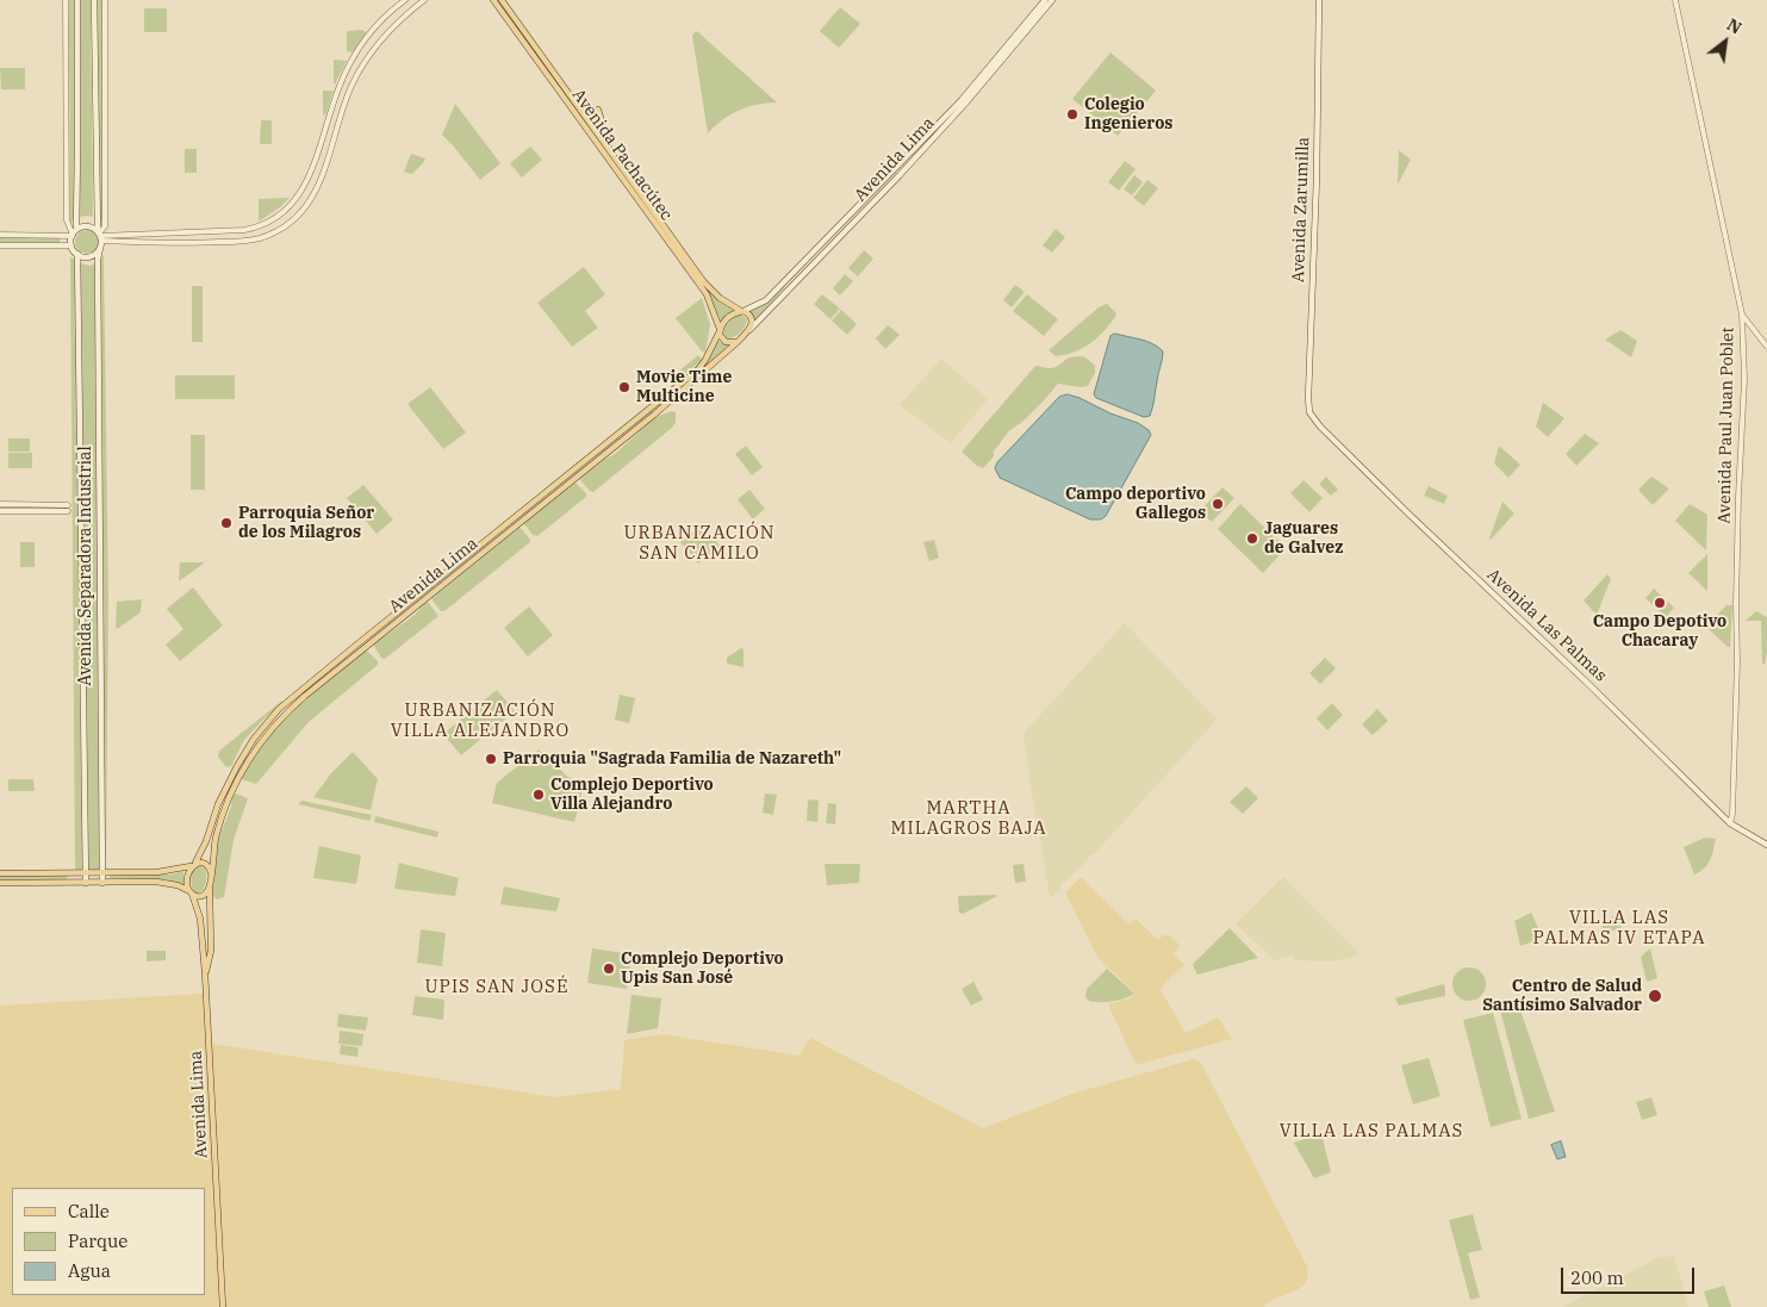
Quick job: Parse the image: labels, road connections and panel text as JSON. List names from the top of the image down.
{
  "streets": {
    "main road": [
      "Avenida Pachacútec",
      "Avenida Lima",
      "Avenida Zarumilla",
      "Avenida Separadora Industrial",
      "Avenida Las Palmas"
    ],
    "street": ["Avenida Paul Juan Poblet"]
  },
  "crossings": [
    ["Avenida Pachacútec", "Avenida Lima"],
    ["Avenida Zarumilla", "Avenida Las Palmas"],
    ["Avenida Paul Juan Poblet", "Avenida Las Palmas"]
  ],
  "districts": [
    "URBANIZACIÓN SAN CAMILO",
    "URBANIZACIÓN VILLA ALEJANDRO",
    "MARTHA MILAGROS BAJA",
    "VILLA LAS PALMAS IV ETAPA",
    "UPIS SAN JOSÉ",
    "VILLA LAS PALMAS"
  ],
  "places": [
    "Colegio Ingenieros",
    "Movie Time Multicine",
    "Campo deportivo Gallegos",
    "Parroquia Señor de los Milagros",
    "Jaguares de Galvez",
    "Campo Depotivo Chacaray",
    "Parroquia \"Sagrada Familia de Nazareth\"",
    "Complejo Deportivo Villa Alejandro",
    "Complejo Deportivo Upis San José",
    "Centro de Salud Santísimo Salvador"
  ],
  "legend": ["Calle", "Parque", "Agua"],
  "scale_bar": "200 m",
  "north": "top right"
}
